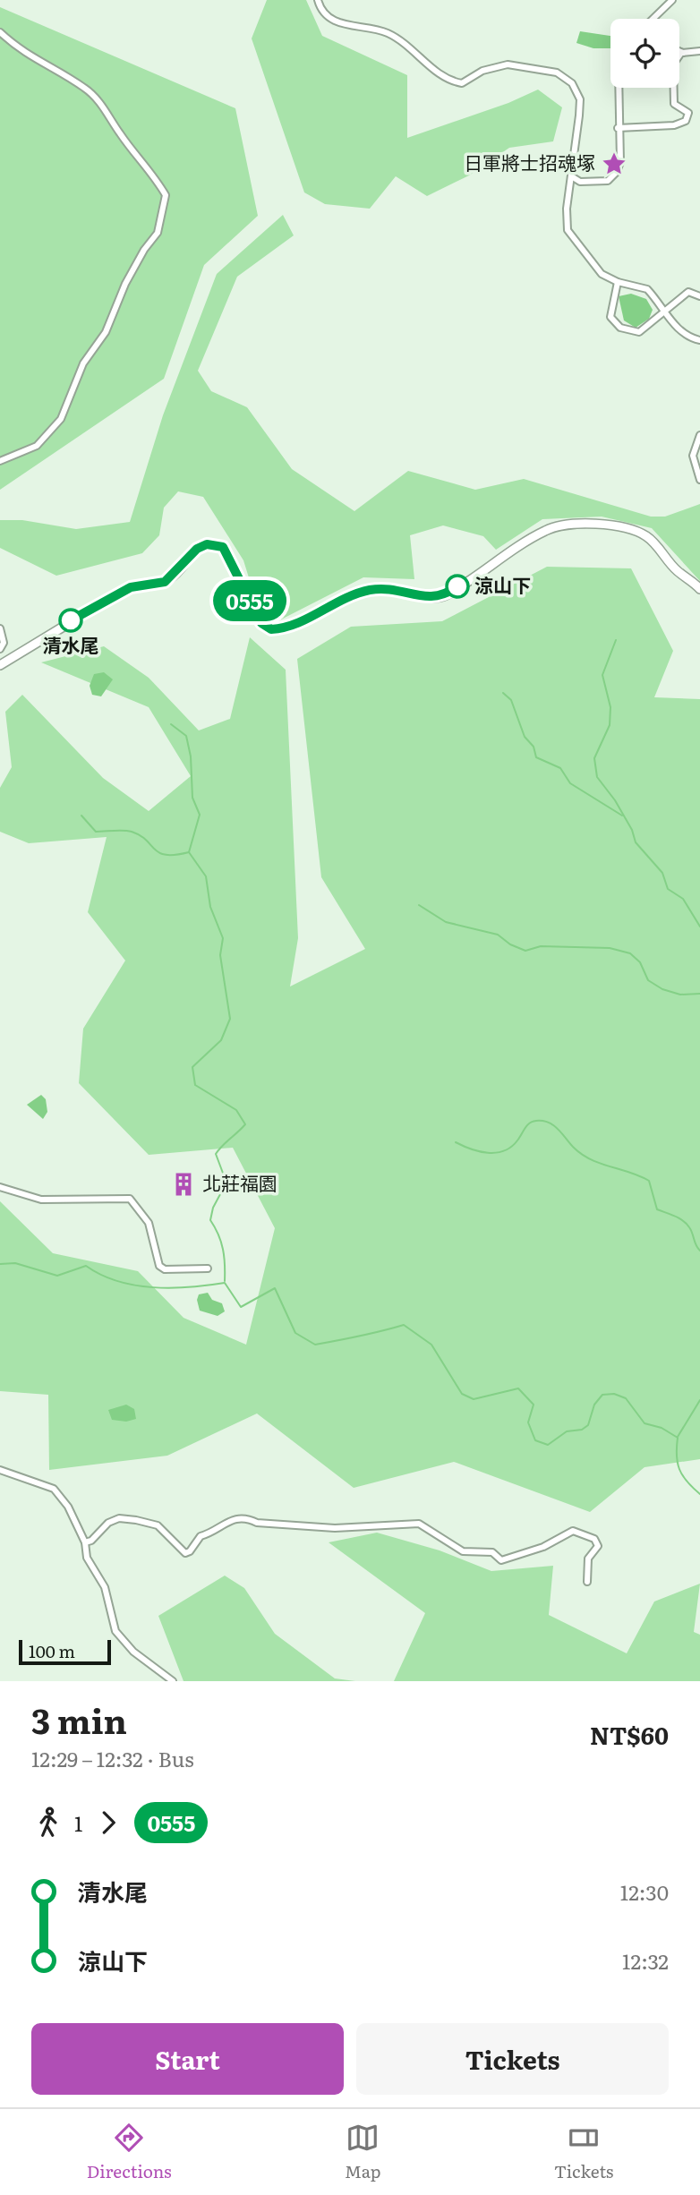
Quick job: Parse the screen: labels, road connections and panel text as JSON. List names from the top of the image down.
{
  "places": {
    "place": ["日軍將士招魂塚"],
    "other": ["涼山下", "清水尾"],
    "building": ["北莊福園"]
  },
  "lines": ["bus line 0555"],
  "scale_bar": "100 m",
  "page": {
    "on_map": "0555",
    "scale": "100 m",
    "heading": ["3 min", "12:29 – 12:32 · Bus", "NT$60"],
    "legs": ["1", "0555"],
    "list": [
      {
        "name": "清水尾",
        "value": "12:30"
      },
      {
        "name": "涼山下",
        "value": "12:32"
      }
    ],
    "buttons": ["Start", "Tickets"],
    "tabs": ["Directions", "Map", "Tickets"]
  }
}
